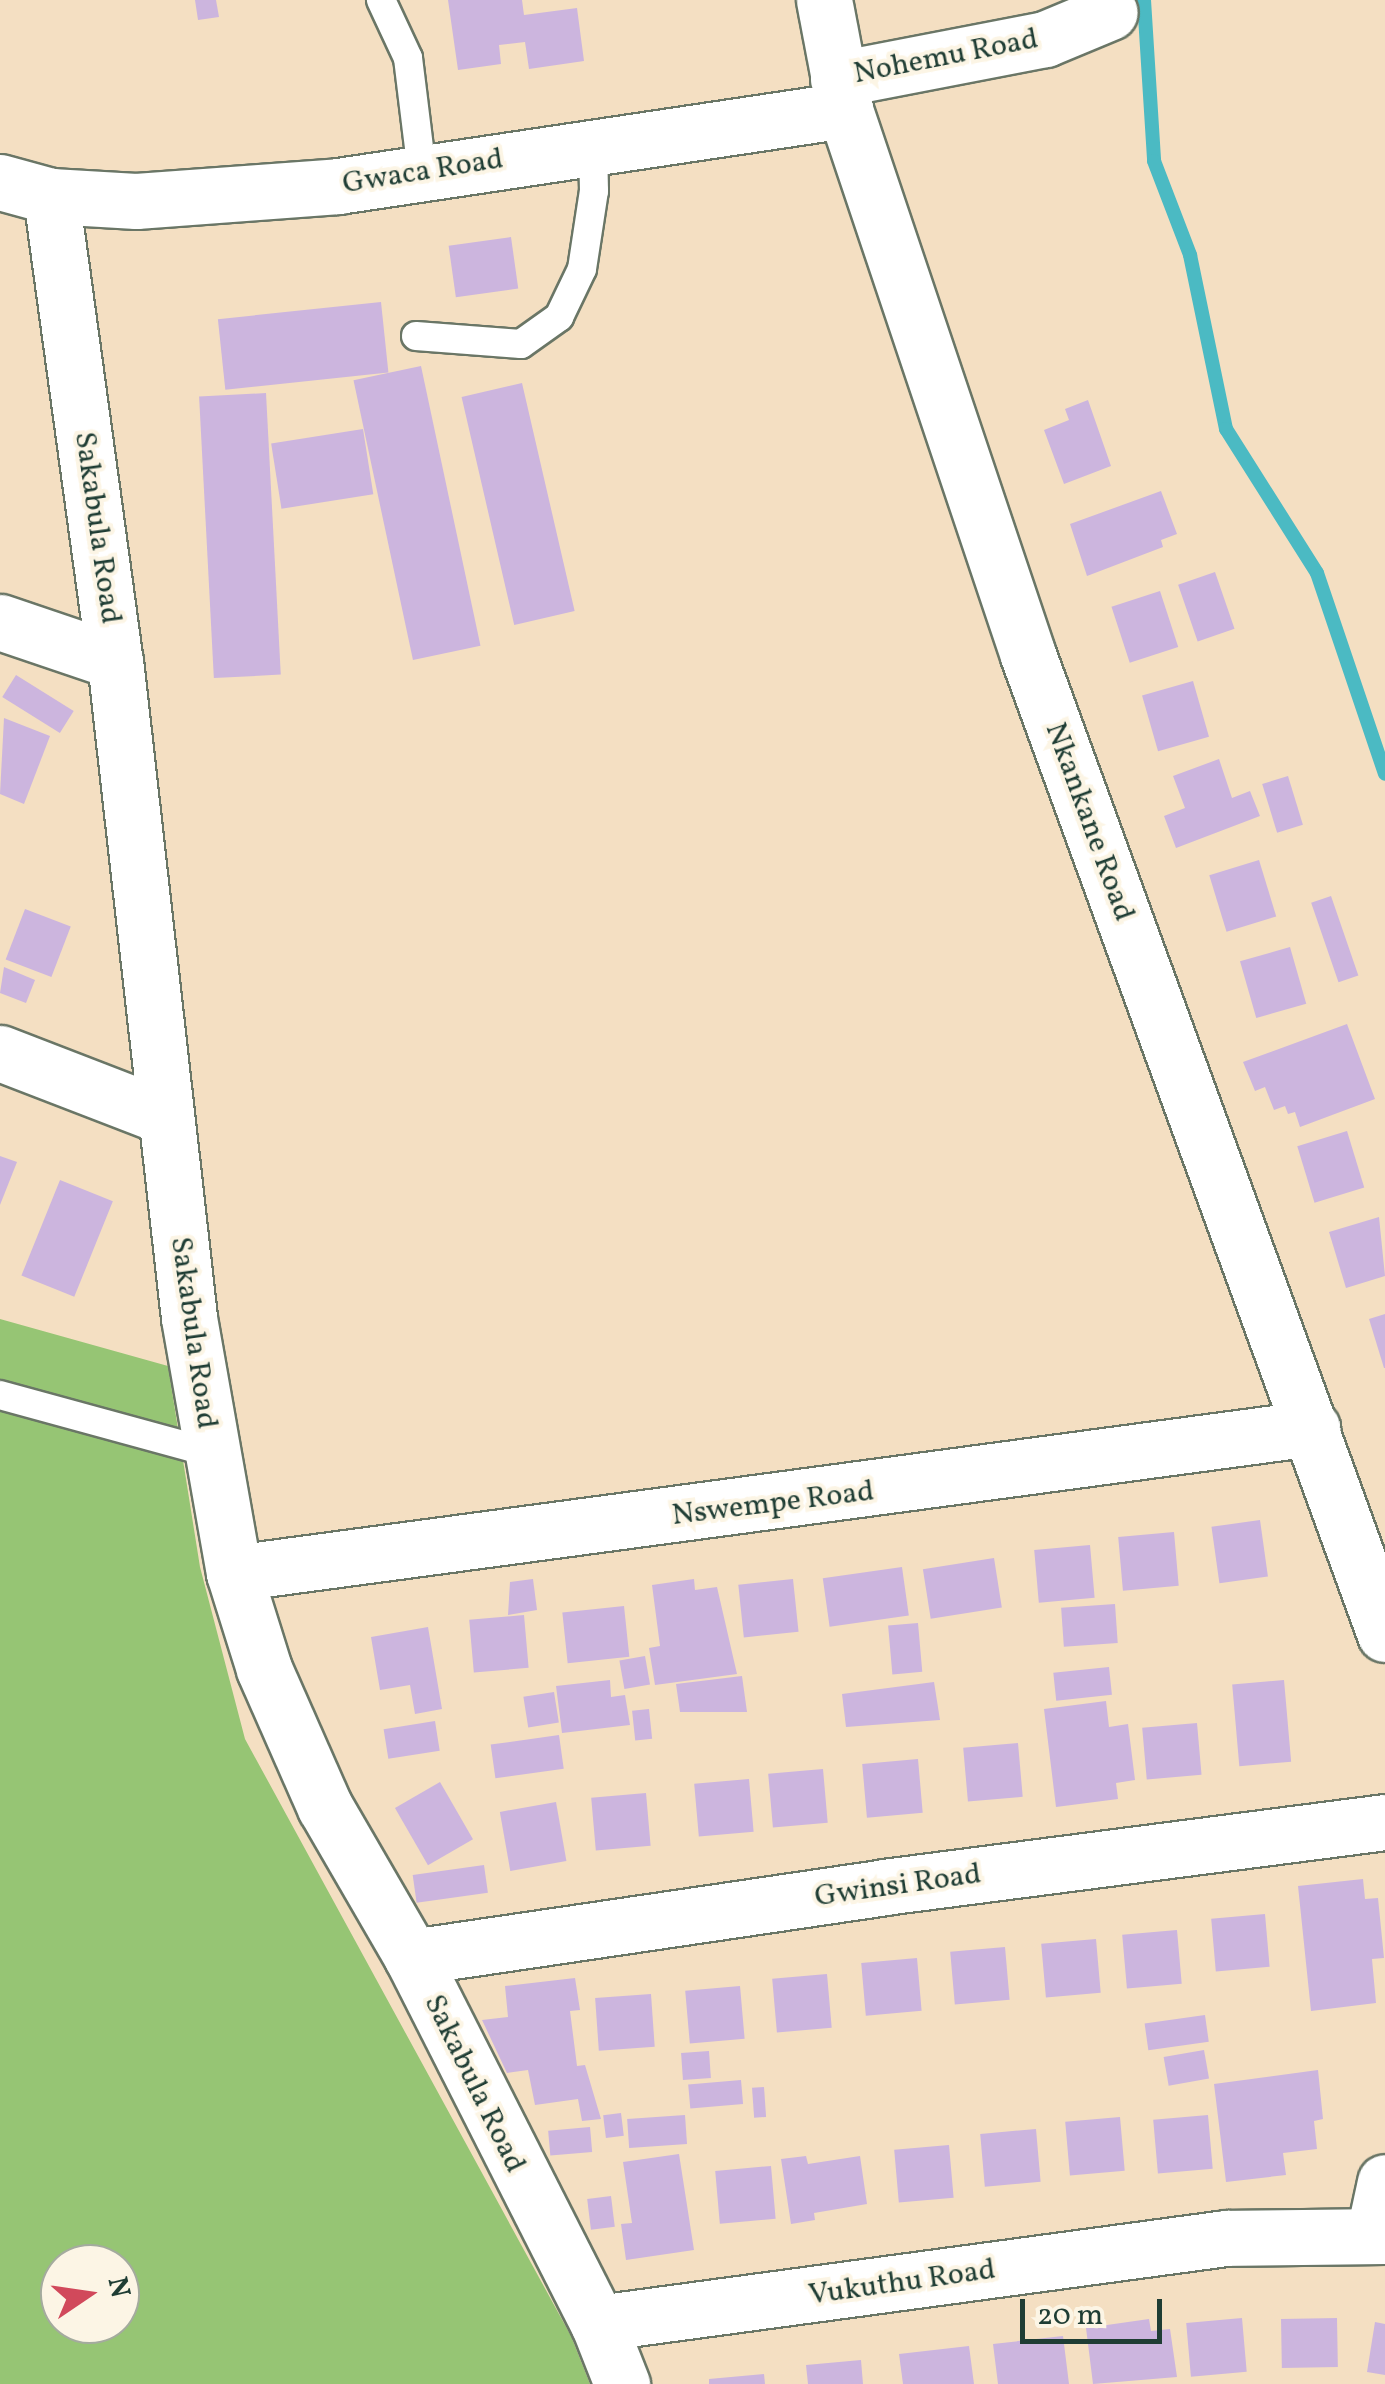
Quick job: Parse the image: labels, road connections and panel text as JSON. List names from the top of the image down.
{
  "streets": {
    "street": [
      "Nohemu Road",
      "Gwaca Road",
      "Sakabula Road",
      "Nkankane Road",
      "Nswempe Road",
      "Gwinsi Road",
      "Vukuthu Road"
    ]
  },
  "crossings": [
    ["Nohemu Road", "Gwaca Road"],
    ["Nohemu Road", "Nkankane Road"],
    ["Gwaca Road", "Sakabula Road"],
    ["Gwaca Road", "Nkankane Road"],
    ["Sakabula Road", "Nswempe Road"],
    ["Sakabula Road", "Gwinsi Road"],
    ["Sakabula Road", "Vukuthu Road"],
    ["Nkankane Road", "Nswempe Road"]
  ],
  "scale_bar": "20 m",
  "north": "right"
}
